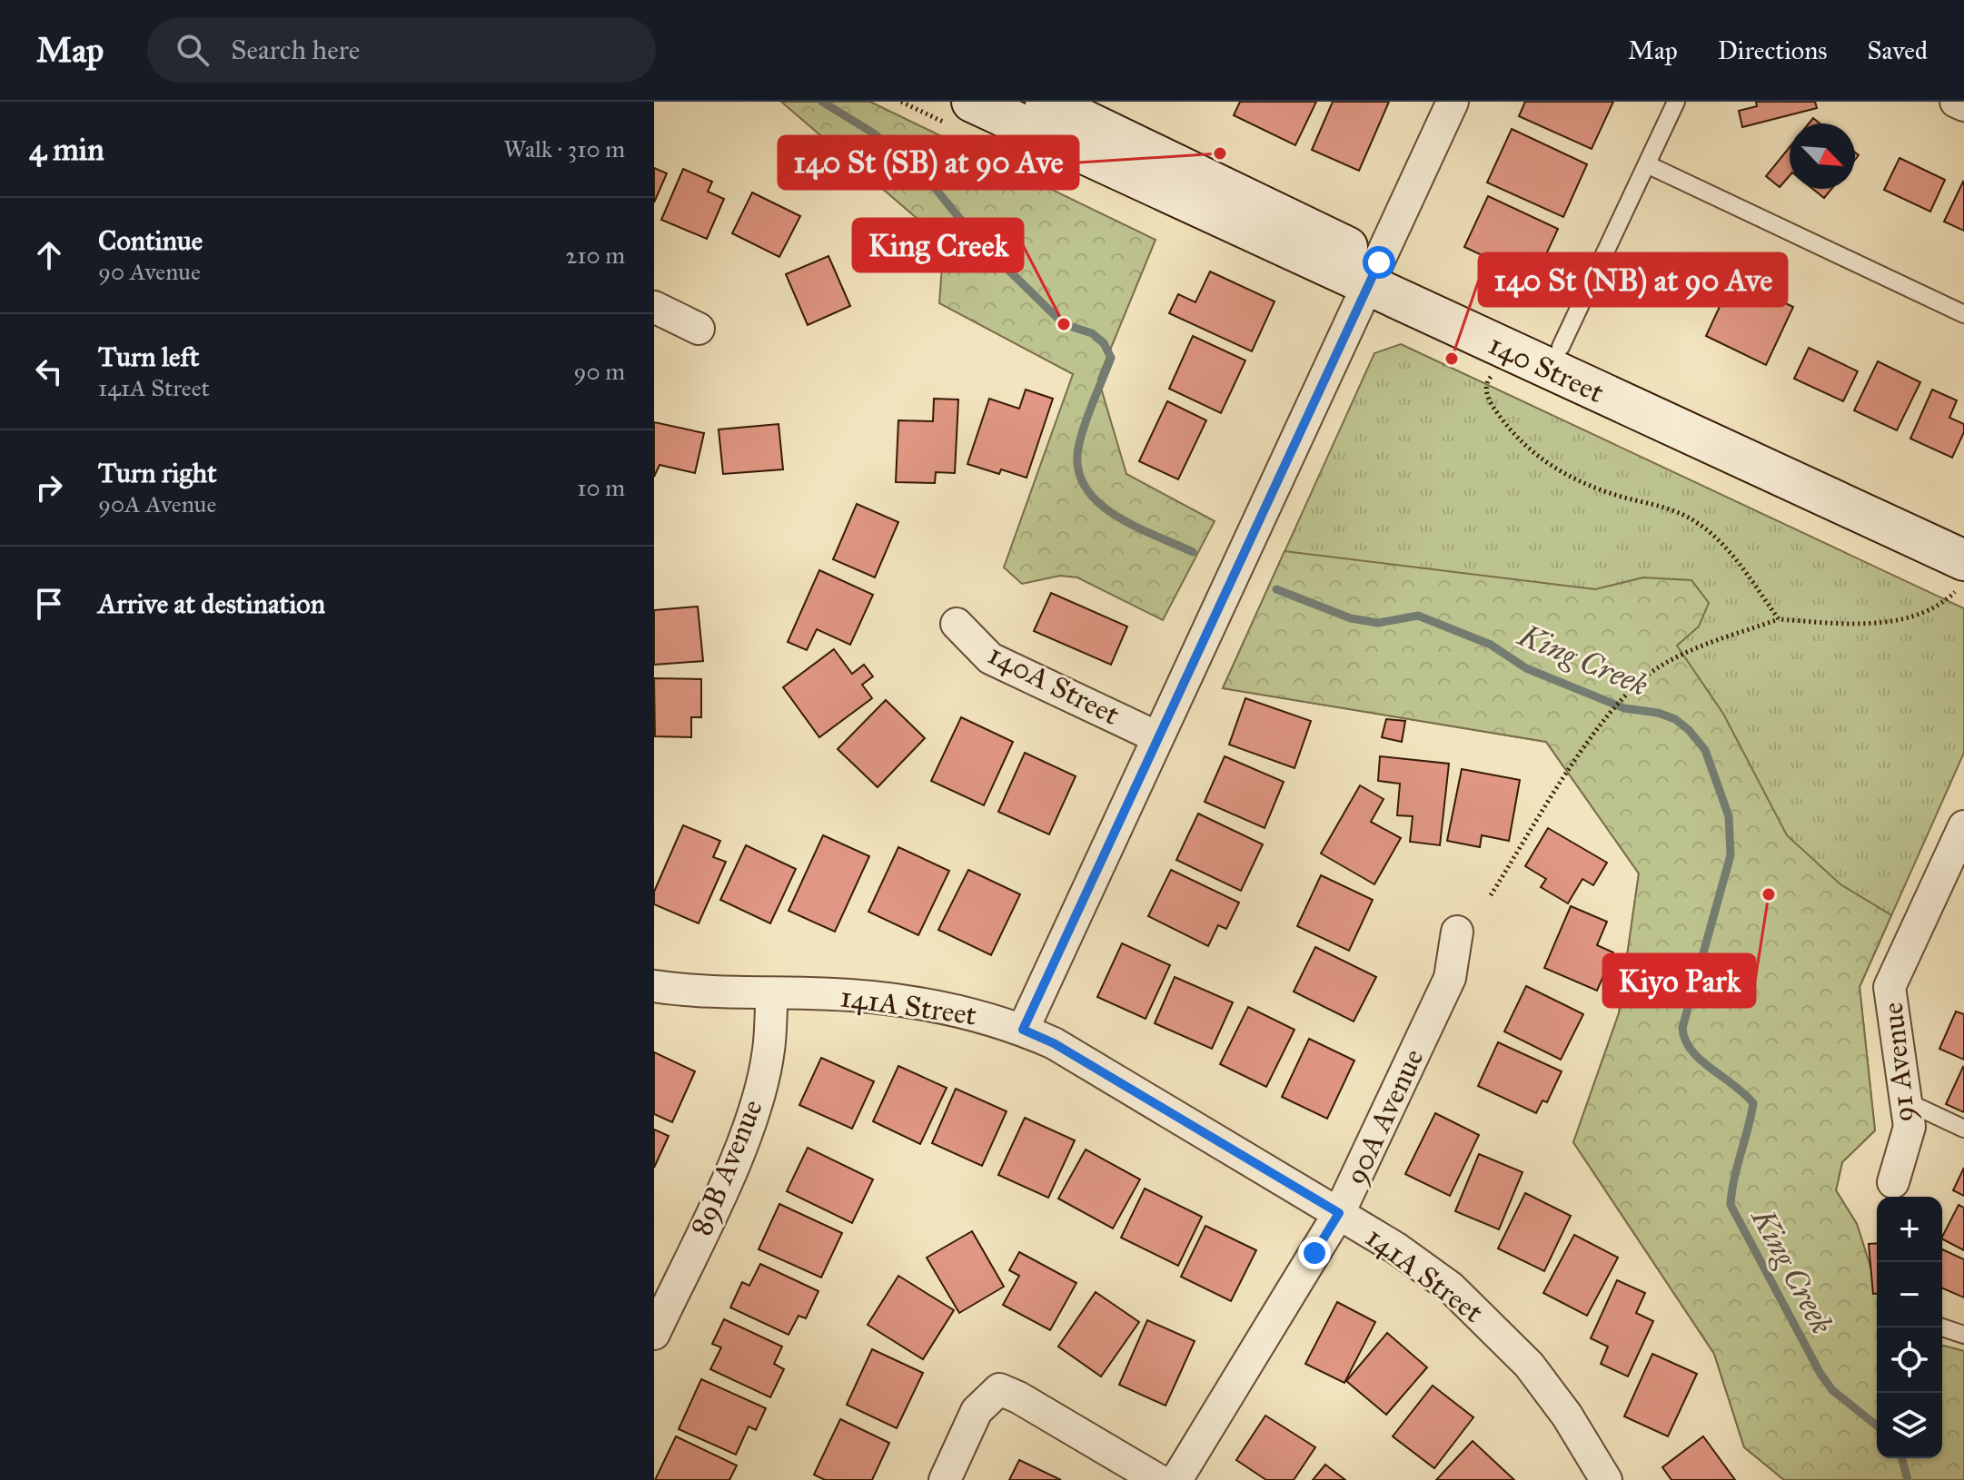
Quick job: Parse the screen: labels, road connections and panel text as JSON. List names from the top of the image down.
{
  "streets": {
    "main road": ["140 Street"],
    "street": [
      "140A Street",
      "141A Street",
      "91 Avenue",
      "90A Avenue",
      "89B Avenue"
    ]
  },
  "crossings": [
    ["141A Street", "90A Avenue"],
    ["141A Street", "89B Avenue"]
  ],
  "water": ["King Creek"],
  "places": [
    "140 St (SB) at 90 Ave",
    "King Creek",
    "140 St (NB) at 90 Ave",
    "Kiyo Park"
  ],
  "north": "bottom right",
  "page": {
    "header": "Map",
    "search": "Search here",
    "nav": ["Map", "Directions", "Saved"],
    "heading": ["4 min", "Walk · 310 m"],
    "list": [
      ["Continue", "90 Avenue", "210 m"],
      ["Turn left", "141A Street", "90 m"],
      ["Turn right", "90A Avenue", "10 m"],
      "Arrive at destination"
    ],
    "map_buttons": ["+", "−"]
  }
}
